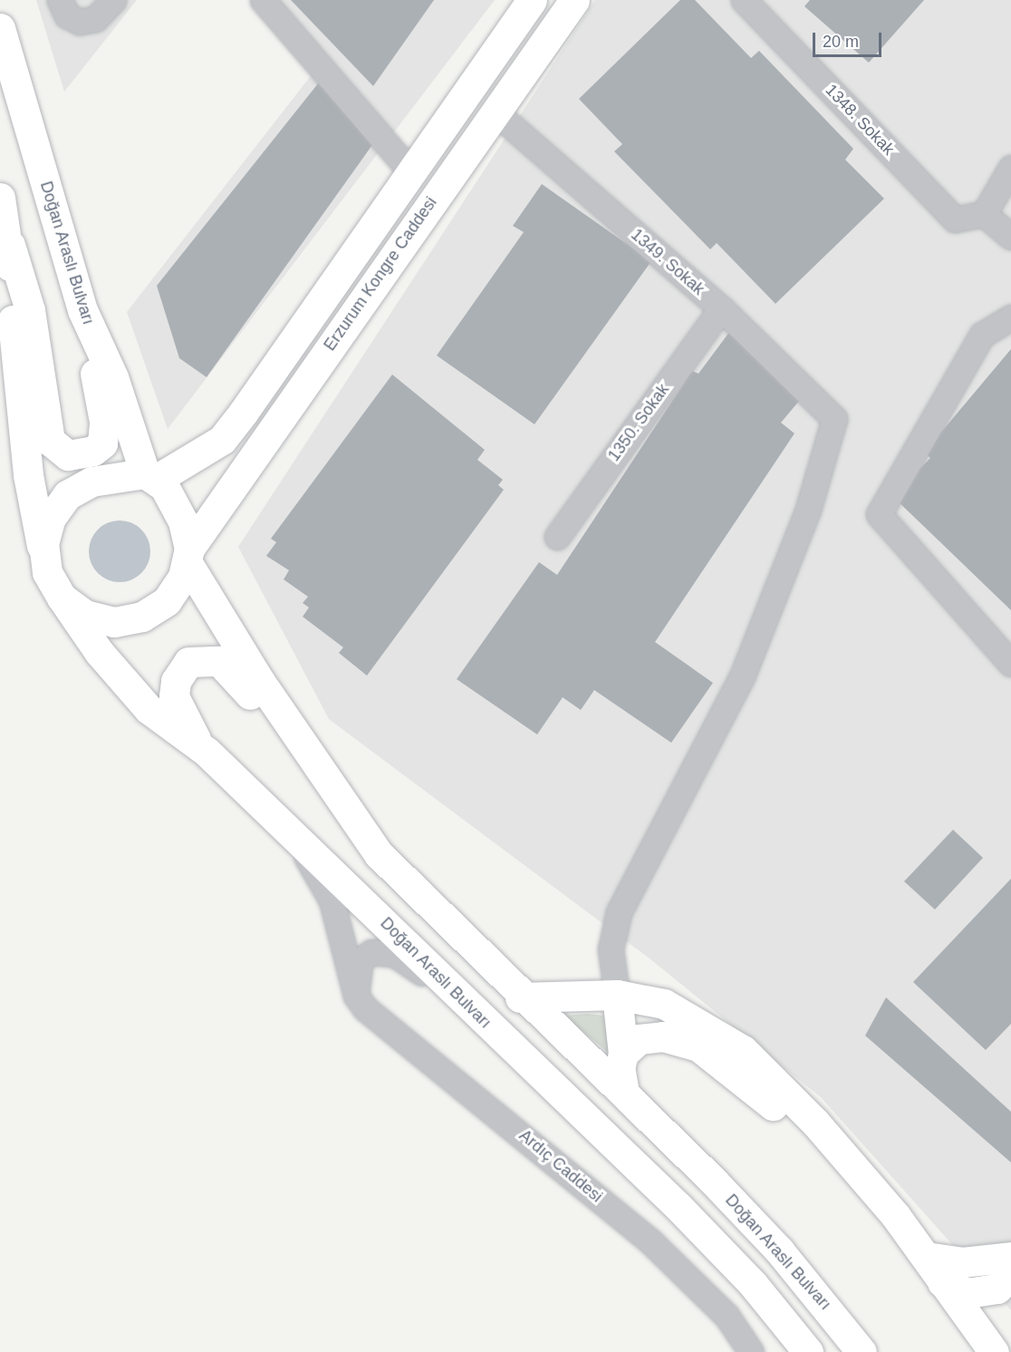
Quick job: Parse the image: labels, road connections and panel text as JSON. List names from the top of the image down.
{
  "streets": {
    "main road": ["Doğan Araslı Bulvarı", "Erzurum Kongre Caddesi"],
    "street": [
      "1348. Sokak",
      "1349. Sokak",
      "1350. Sokak",
      "Ardıç Caddesi"
    ]
  },
  "crossings": [
    ["Doğan Araslı Bulvarı", "Erzurum Kongre Caddesi"],
    ["1349. Sokak", "Erzurum Kongre Caddesi"],
    ["1349. Sokak", "1350. Sokak"]
  ],
  "scale_bar": "20 m"
}
